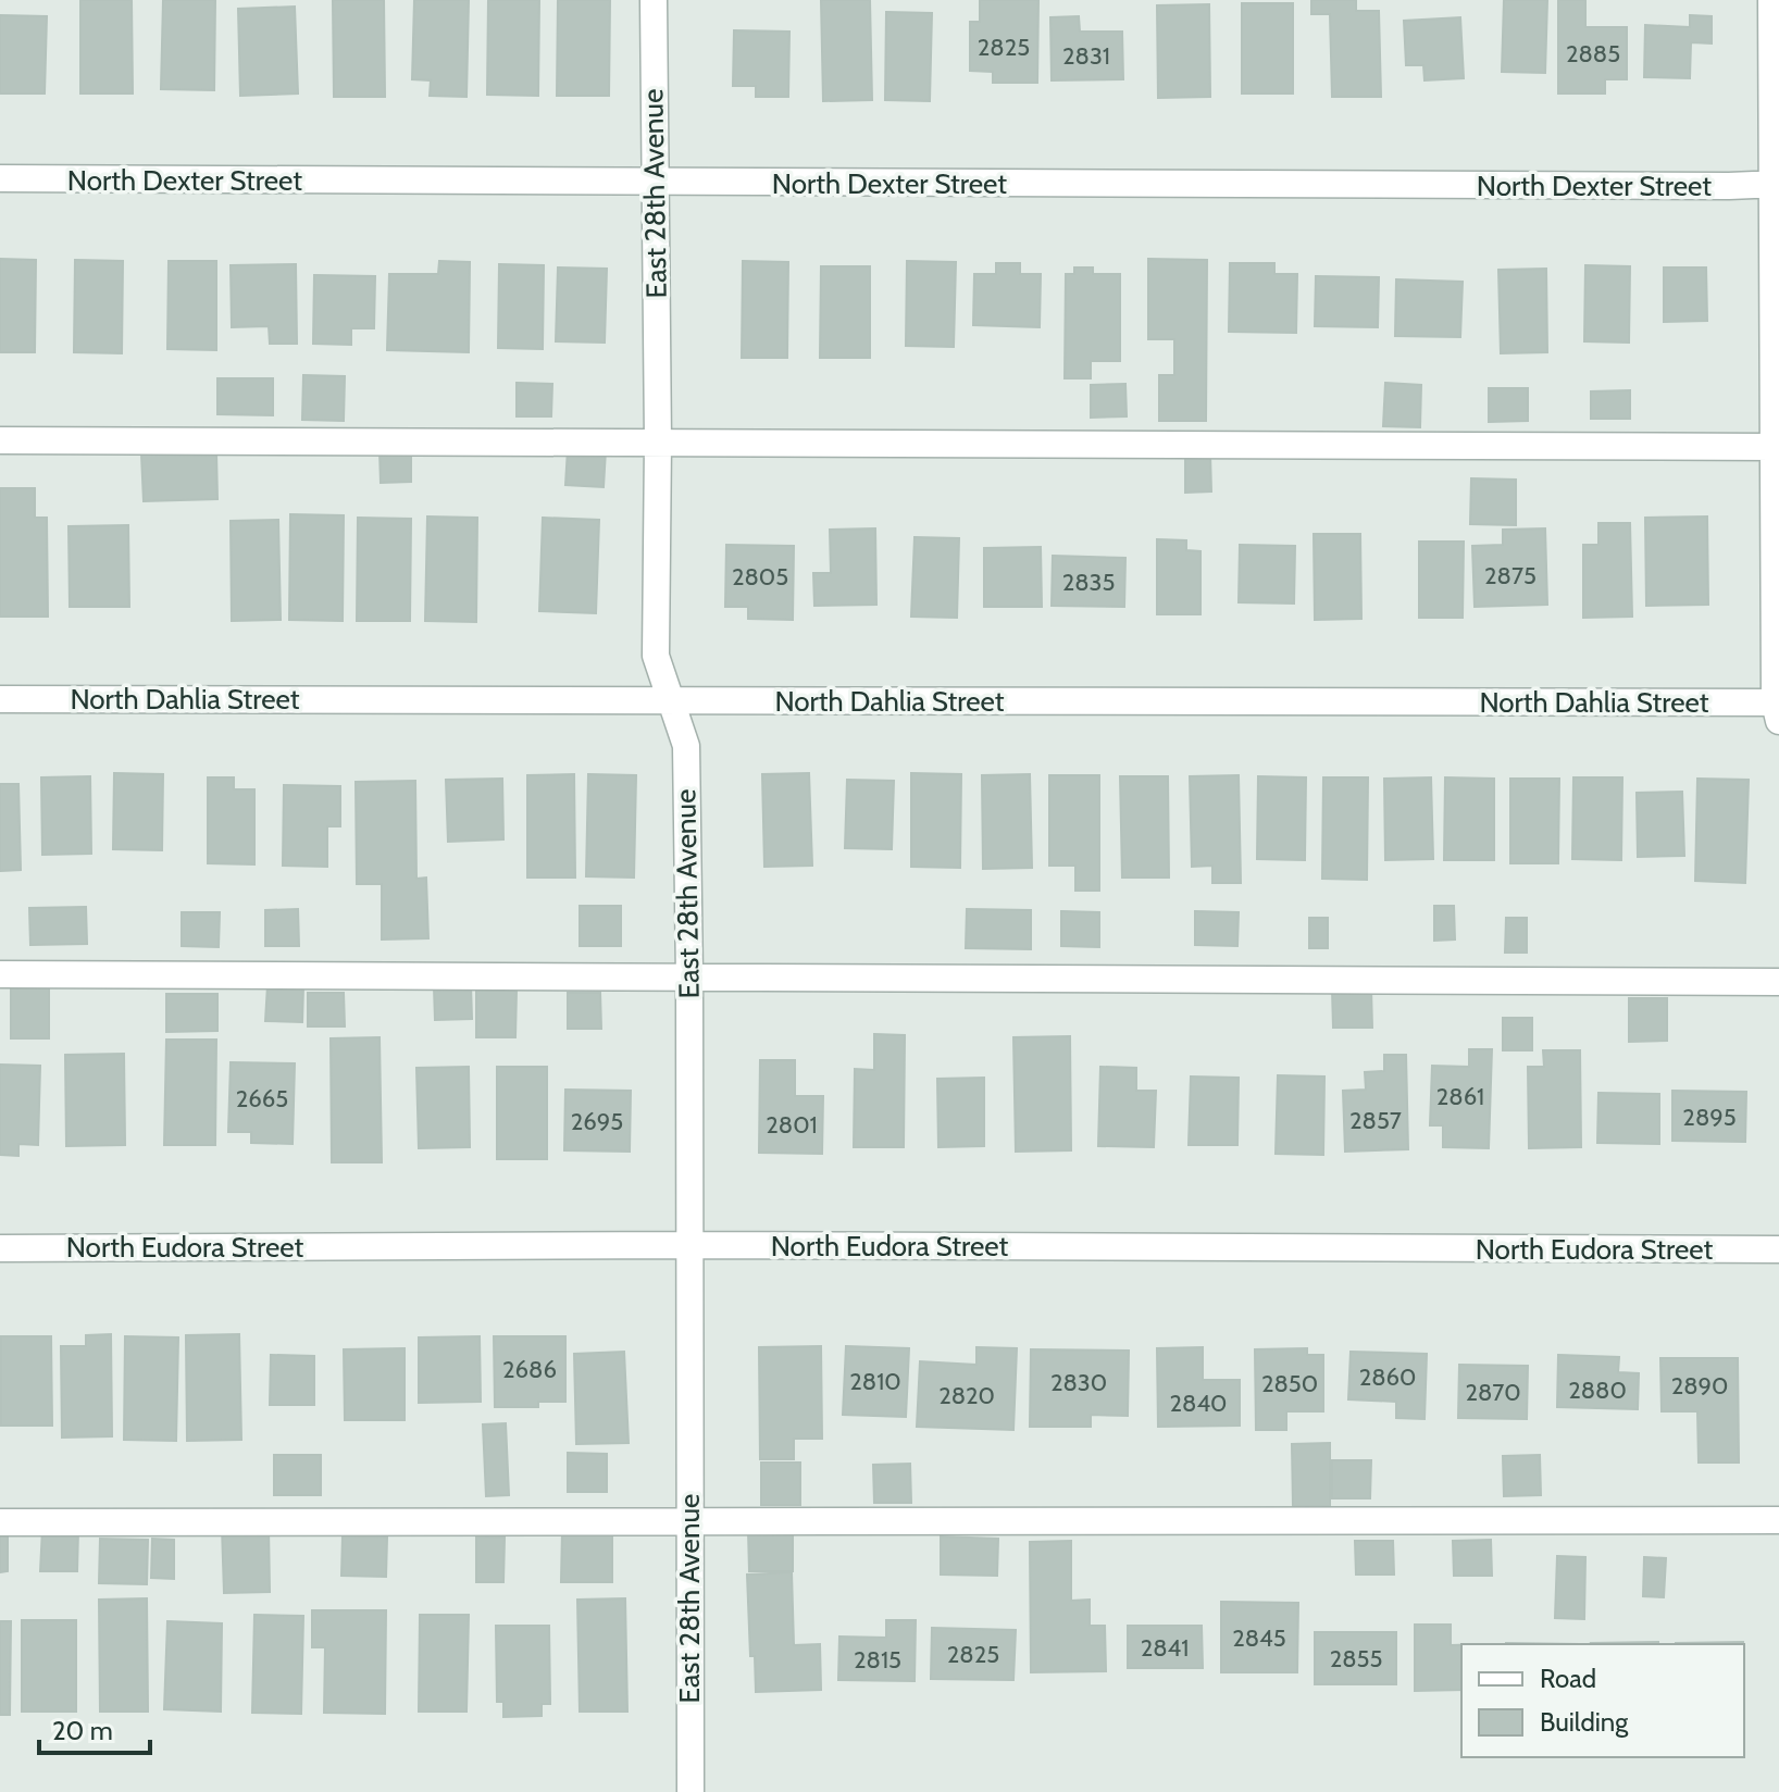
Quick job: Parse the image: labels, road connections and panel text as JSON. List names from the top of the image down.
{
  "streets": {
    "street": [
      "North Dexter Street",
      "East 28th Avenue",
      "North Dahlia Street",
      "North Eudora Street"
    ]
  },
  "crossings": [
    ["North Dexter Street", "East 28th Avenue"],
    ["East 28th Avenue", "North Dahlia Street"],
    ["East 28th Avenue", "North Eudora Street"]
  ],
  "house_numbers": [
    "2825",
    "2885",
    "2831",
    "2875",
    "2805",
    "2835",
    "2861",
    "2665",
    "2895",
    "2857",
    "2695",
    "2801",
    "2686",
    "2860",
    "2810",
    "2830",
    "2850",
    "2890",
    "2880",
    "2870",
    "2820",
    "2840",
    "2845",
    "2841",
    "2825",
    "2855",
    "2815"
  ],
  "legend": ["Road", "Building"],
  "scale_bar": "20 m"
}
